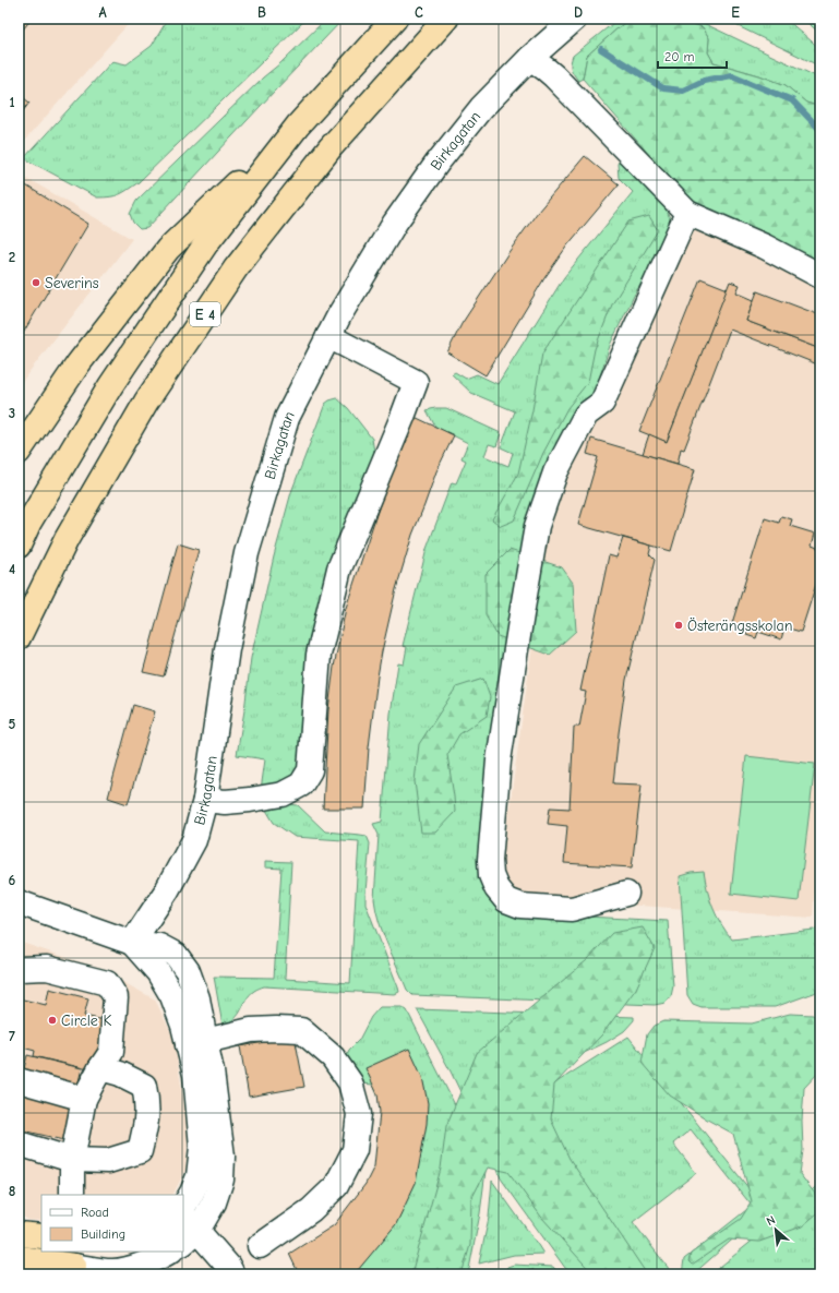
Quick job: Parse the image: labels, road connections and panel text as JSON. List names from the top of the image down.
{
  "streets": {
    "highway": ["E 4"],
    "street": ["Birkagatan"]
  },
  "places": ["Severins", "Österängsskolan", "Circle K"],
  "legend": ["Road", "Building"],
  "scale_bar": "20 m",
  "north": "top left",
  "grid": {
    "columns": [
      "A",
      "B",
      "C",
      "D",
      "E"
    ],
    "rows": [
      "1",
      "2",
      "3",
      "4",
      "5",
      "6",
      "7",
      "8"
    ]
  }
}
